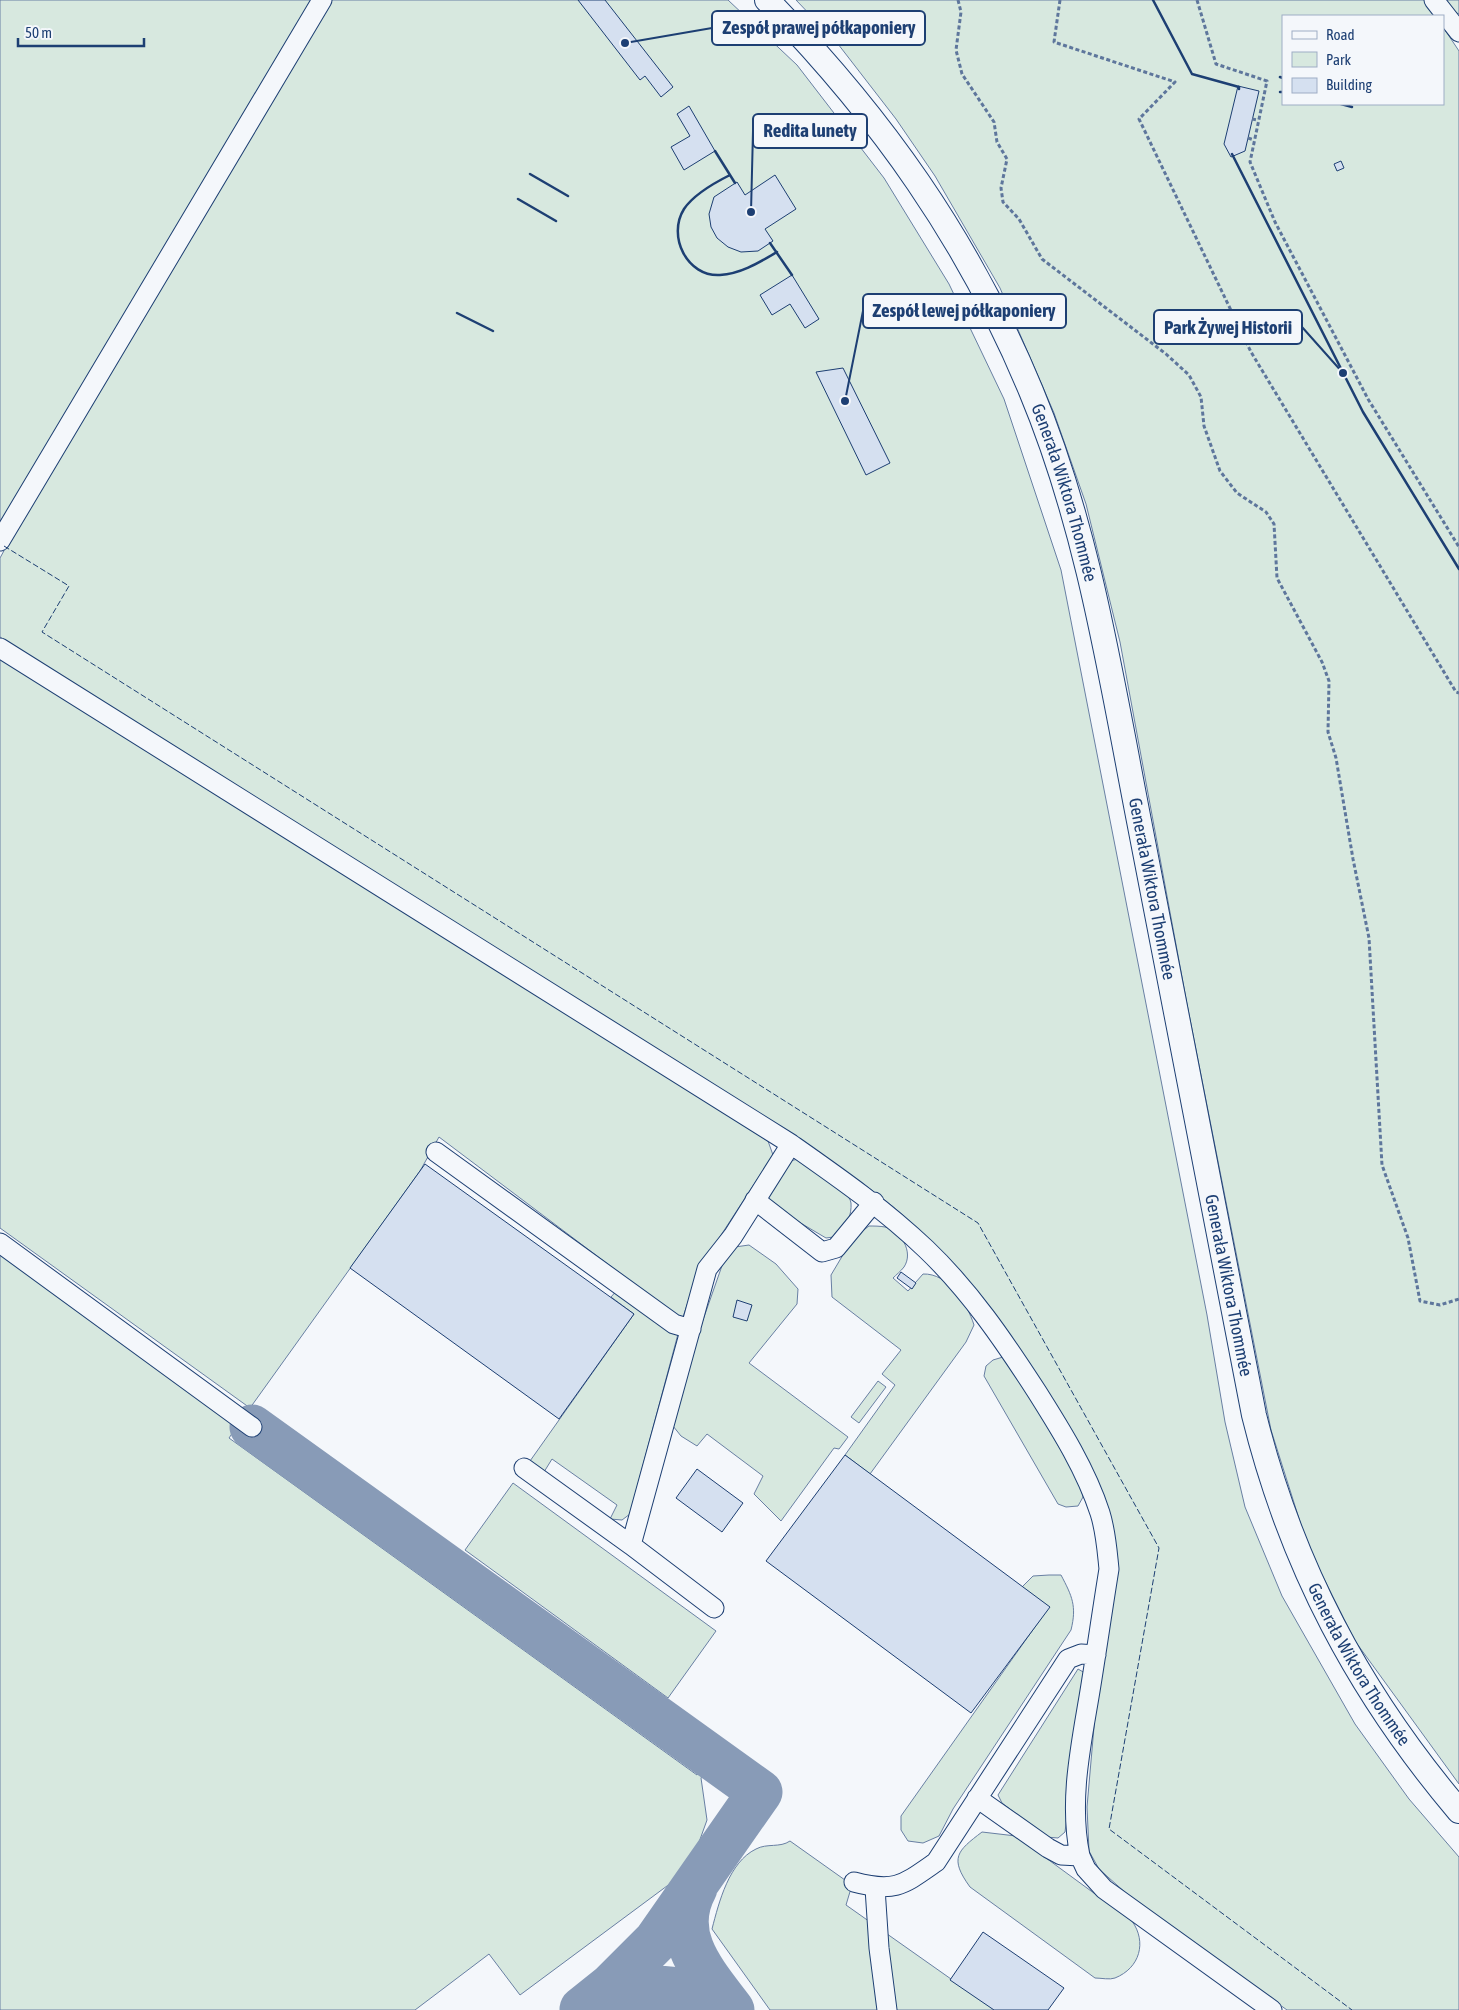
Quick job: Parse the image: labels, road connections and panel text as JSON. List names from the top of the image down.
{
  "streets": {
    "main road": ["Generała Wiktora Thommée"]
  },
  "places": [
    "Zespół prawej półkaponiery",
    "Redita lunety",
    "Park Żywej Historii",
    "Zespół lewej półkaponiery"
  ],
  "legend": ["Road", "Park", "Building"],
  "scale_bar": "50 m"
}
